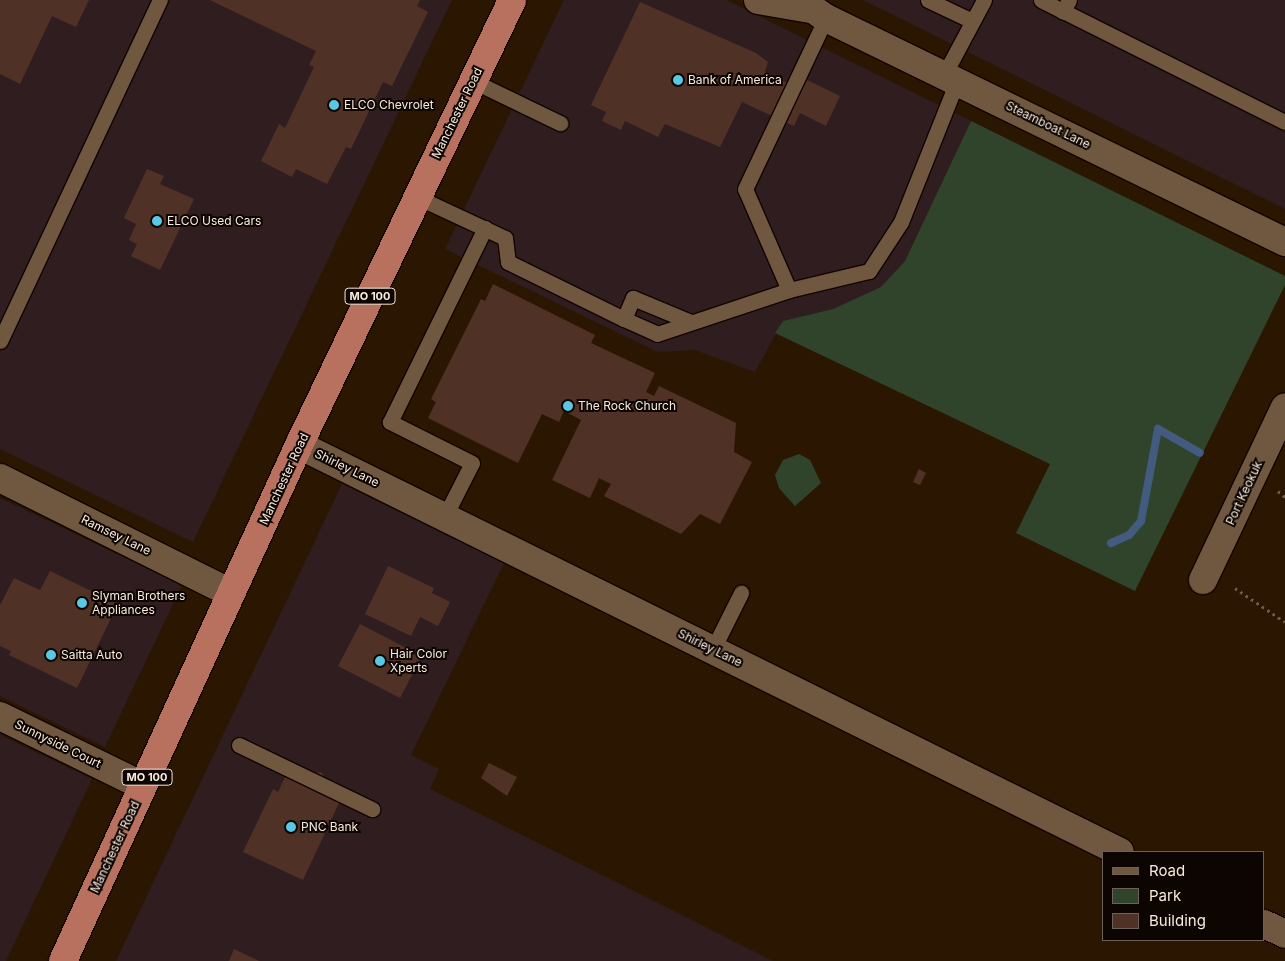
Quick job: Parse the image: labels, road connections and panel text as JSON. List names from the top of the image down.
{
  "streets": {
    "highway": ["Manchester Road", "MO 100"],
    "street": [
      "Steamboat Lane",
      "Shirley Lane",
      "Port Keokuk",
      "Ramsey Lane",
      "Sunnyside Court"
    ]
  },
  "crossings": [
    ["Manchester Road", "Shirley Lane"],
    ["Manchester Road", "Ramsey Lane"],
    ["Manchester Road", "Sunnyside Court"]
  ],
  "places": [
    "Bank of America",
    "ELCO Chevrolet",
    "ELCO Used Cars",
    "The Rock Church",
    "Slyman Brothers Appliances",
    "Saitta Auto",
    "Hair Color Xperts",
    "PNC Bank"
  ],
  "legend": ["Road", "Park", "Building"]
}
